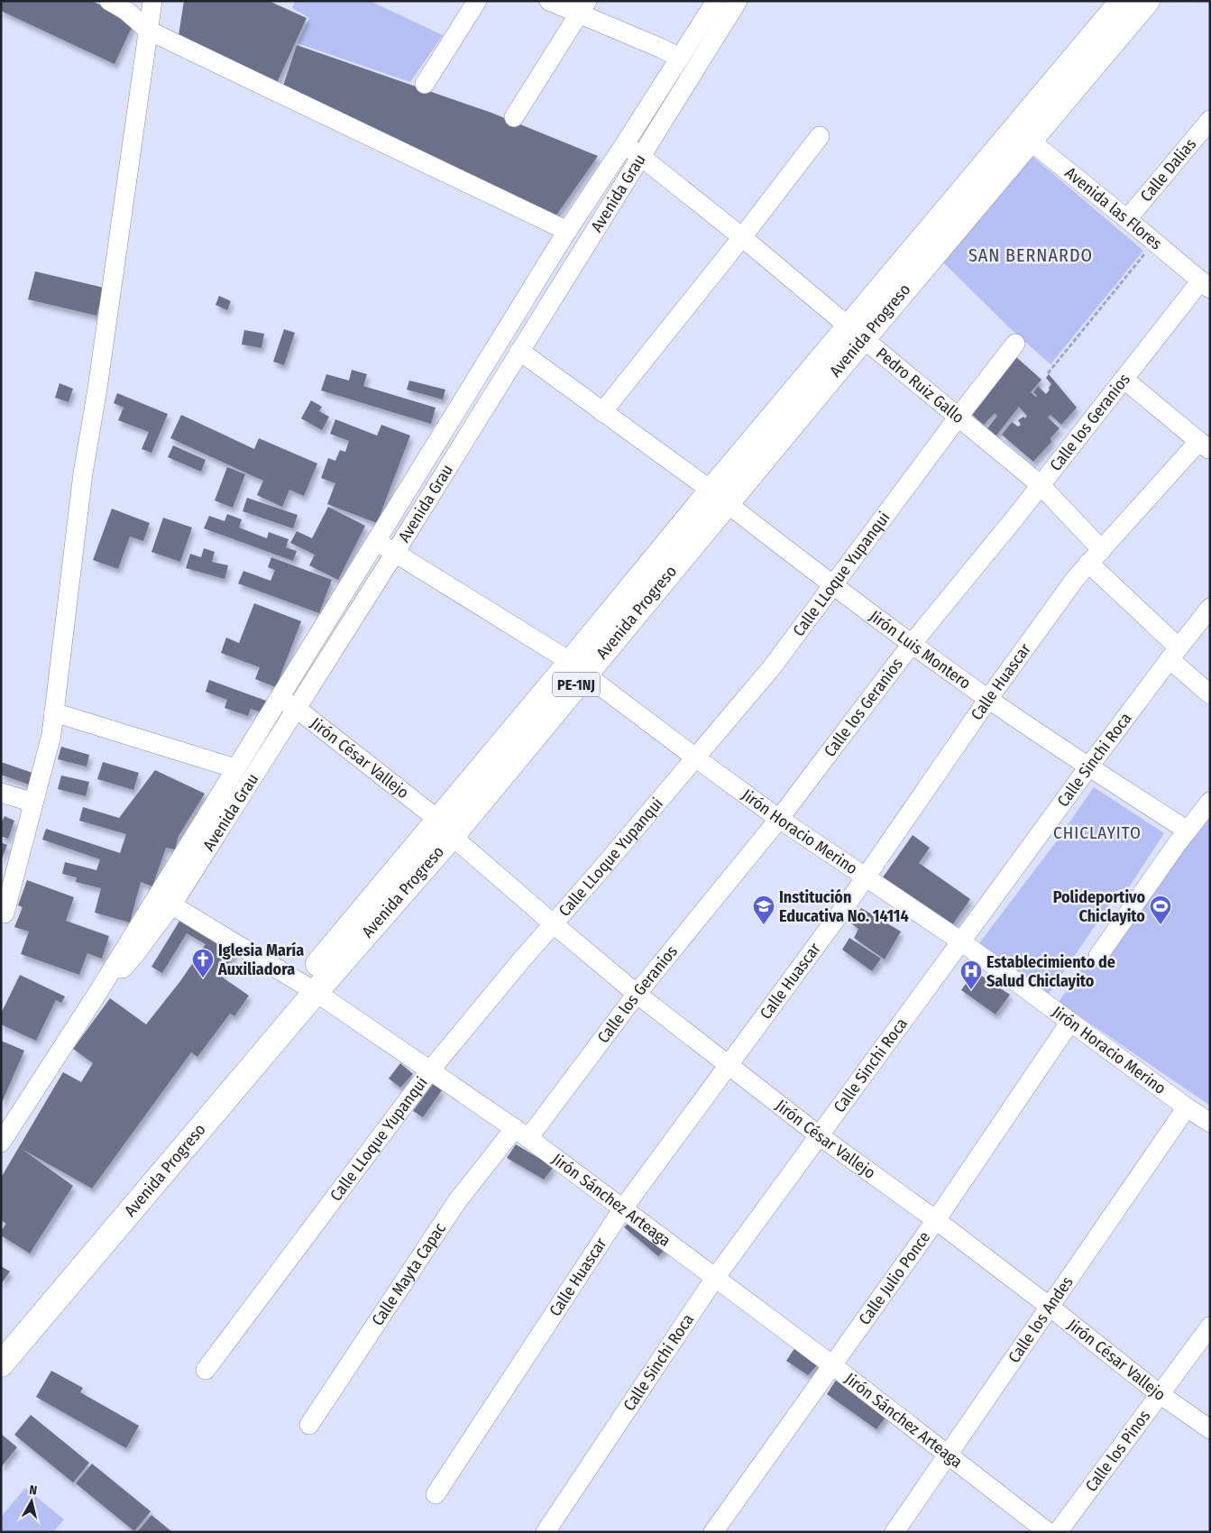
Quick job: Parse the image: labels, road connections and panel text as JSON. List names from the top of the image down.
{
  "streets": {
    "main road": ["Avenida Progreso", "PE-1NJ"],
    "street": [
      "Calle Dalias",
      "Avenida Grau",
      "Avenida las Flores",
      "Pedro Ruiz Gallo",
      "Calle los Geranios",
      "Calle LLoque Yupanqui",
      "Jirón Luis Montero",
      "Calle Huascar",
      "Jirón César Vallejo",
      "Calle Sinchi Roca",
      "Jirón Horacio Merino",
      "Jirón Sánchez Arteaga",
      "Calle Mayta Capac",
      "Calle Julio Ponce",
      "Calle los Andes",
      "Calle los Pinos"
    ]
  },
  "crossings": [
    ["Calle Dalias", "Avenida las Flores"],
    ["Avenida Grau", "Pedro Ruiz Gallo"],
    ["Avenida Grau", "Jirón Luis Montero"],
    ["Avenida Grau", "Jirón César Vallejo"],
    ["Avenida Grau", "Jirón Horacio Merino"],
    ["Avenida Grau", "Jirón Sánchez Arteaga"],
    ["Avenida las Flores", "Avenida Progreso"],
    ["Avenida las Flores", "Calle los Geranios"],
    ["Avenida Progreso", "Pedro Ruiz Gallo"],
    ["Avenida Progreso", "Jirón Luis Montero"],
    ["Avenida Progreso", "Jirón César Vallejo"],
    ["Avenida Progreso", "Jirón Horacio Merino"],
    ["Avenida Progreso", "Jirón Sánchez Arteaga"],
    ["Pedro Ruiz Gallo", "Calle los Geranios"],
    ["Pedro Ruiz Gallo", "Calle LLoque Yupanqui"],
    ["Pedro Ruiz Gallo", "Calle Huascar"],
    ["Pedro Ruiz Gallo", "Calle Sinchi Roca"],
    ["Calle los Geranios", "Jirón Luis Montero"],
    ["Calle los Geranios", "Jirón César Vallejo"],
    ["Calle los Geranios", "Jirón Horacio Merino"],
    ["Calle los Geranios", "Jirón Sánchez Arteaga"],
    ["Calle los Geranios", "Calle Mayta Capac"],
    ["Calle LLoque Yupanqui", "Jirón Luis Montero"],
    ["Calle LLoque Yupanqui", "Jirón César Vallejo"],
    ["Calle LLoque Yupanqui", "Jirón Horacio Merino"],
    ["Calle LLoque Yupanqui", "Jirón Sánchez Arteaga"],
    ["Jirón Luis Montero", "Calle Huascar"],
    ["Jirón Luis Montero", "Calle Sinchi Roca"],
    ["Calle Huascar", "Jirón César Vallejo"],
    ["Calle Huascar", "Jirón Horacio Merino"],
    ["Calle Huascar", "Jirón Sánchez Arteaga"],
    ["Jirón César Vallejo", "Calle Sinchi Roca"],
    ["Jirón César Vallejo", "Calle Julio Ponce"],
    ["Jirón César Vallejo", "Calle los Andes"],
    ["Jirón César Vallejo", "Calle los Pinos"],
    ["Calle Sinchi Roca", "Jirón Horacio Merino"],
    ["Calle Sinchi Roca", "Jirón Sánchez Arteaga"],
    ["Jirón Horacio Merino", "Calle Julio Ponce"],
    ["Jirón Horacio Merino", "Calle los Andes"],
    ["Jirón Sánchez Arteaga", "Calle Mayta Capac"],
    ["Jirón Sánchez Arteaga", "Calle Julio Ponce"],
    ["Jirón Sánchez Arteaga", "Calle los Andes"]
  ],
  "districts": ["SAN BERNARDO", "CHICLAYITO"],
  "places": {
    "school or university": ["Institución Educativa No. 14114"],
    "sports": ["Polideportivo Chiclayito"],
    "church": ["Iglesia María Auxiliadora"],
    "hospital": ["Establecimiento de Salud Chiclayito"]
  },
  "north": "top"
}
